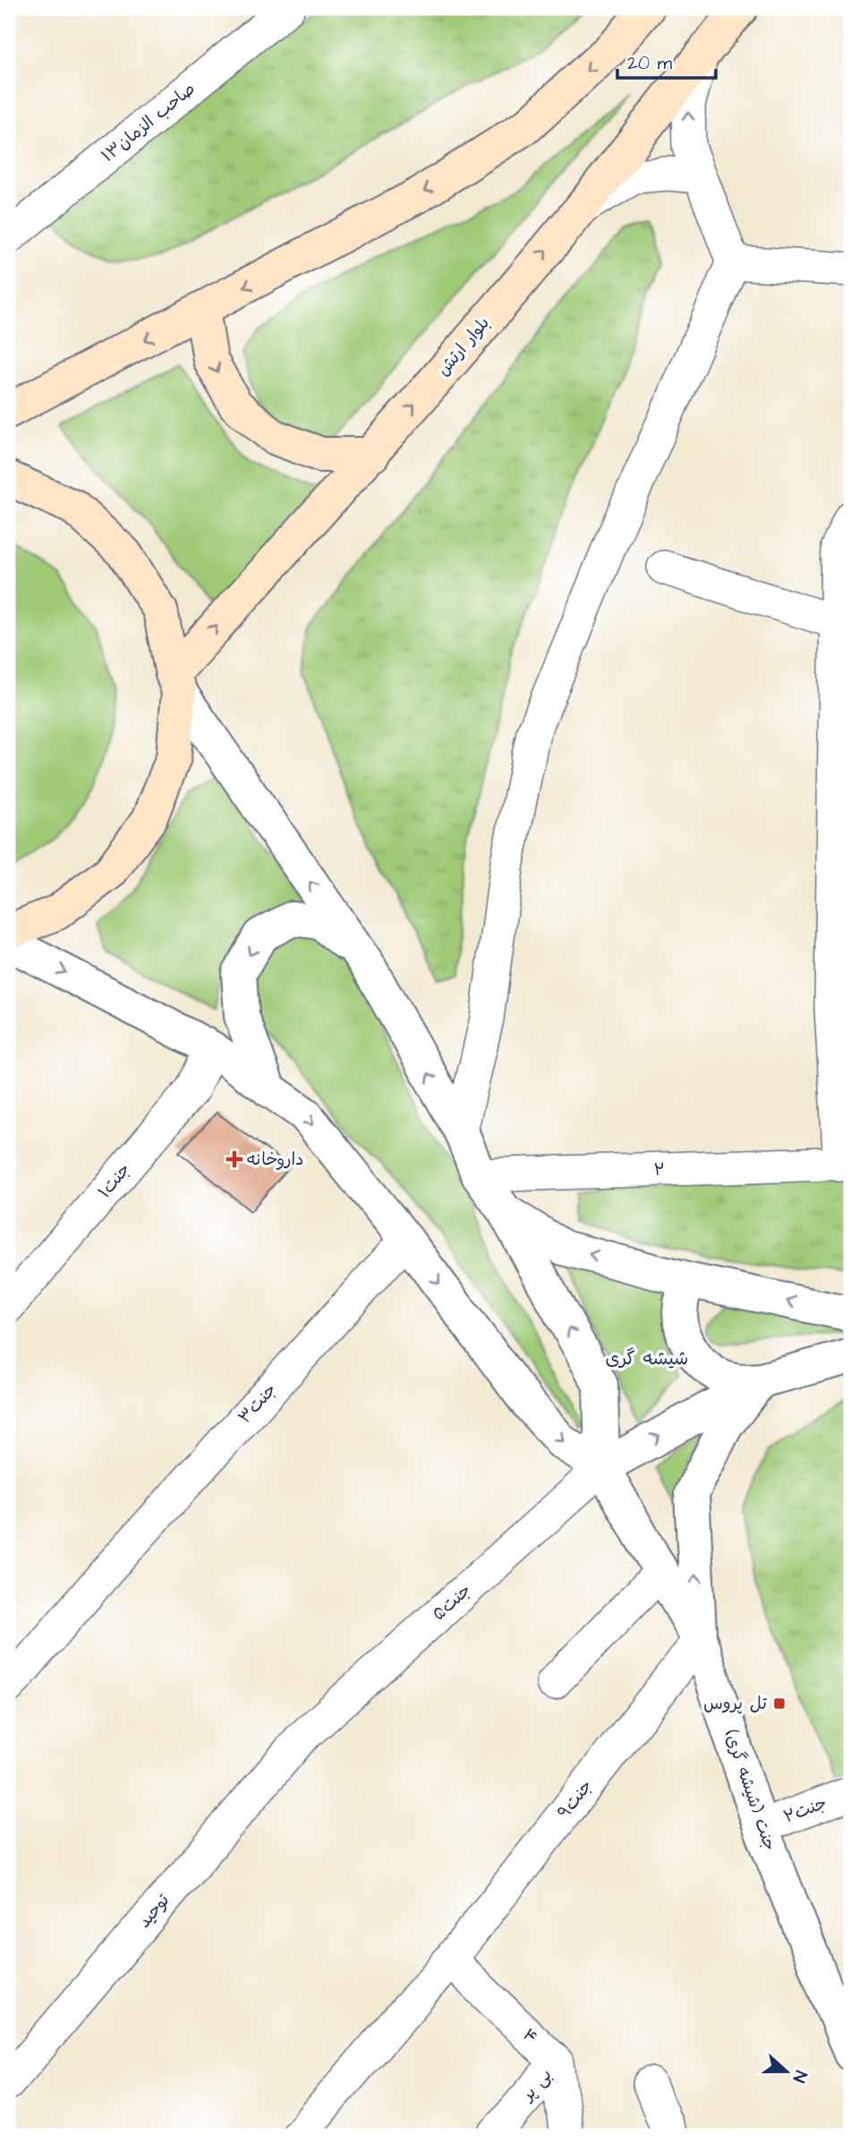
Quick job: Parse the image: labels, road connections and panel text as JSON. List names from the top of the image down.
{
  "streets": {
    "main road": ["بلوار ارتش"],
    "street": [
      "صاحب الزمان۱۳",
      "۲",
      "جنت۱",
      "جنت۳",
      "جنت۵",
      "جنت (شیشه گری)",
      "جنت۹",
      "جنت۲",
      "توحید",
      "۴",
      "بی پر"
    ]
  },
  "crossings": [
    ["جنت۵", "جنت (شیشه گری)"],
    ["جنت۵", "توحید"],
    ["جنت (شیشه گری)", "جنت۹"],
    ["جنت (شیشه گری)", "جنت۲"],
    ["جنت۹", "۴"],
    ["۴", "بی پر"]
  ],
  "districts": ["شیشه گری"],
  "places": {
    "health": ["داروخانه"],
    "transit": ["تل پروس"]
  },
  "scale_bar": "20 m",
  "north": "right"
}
